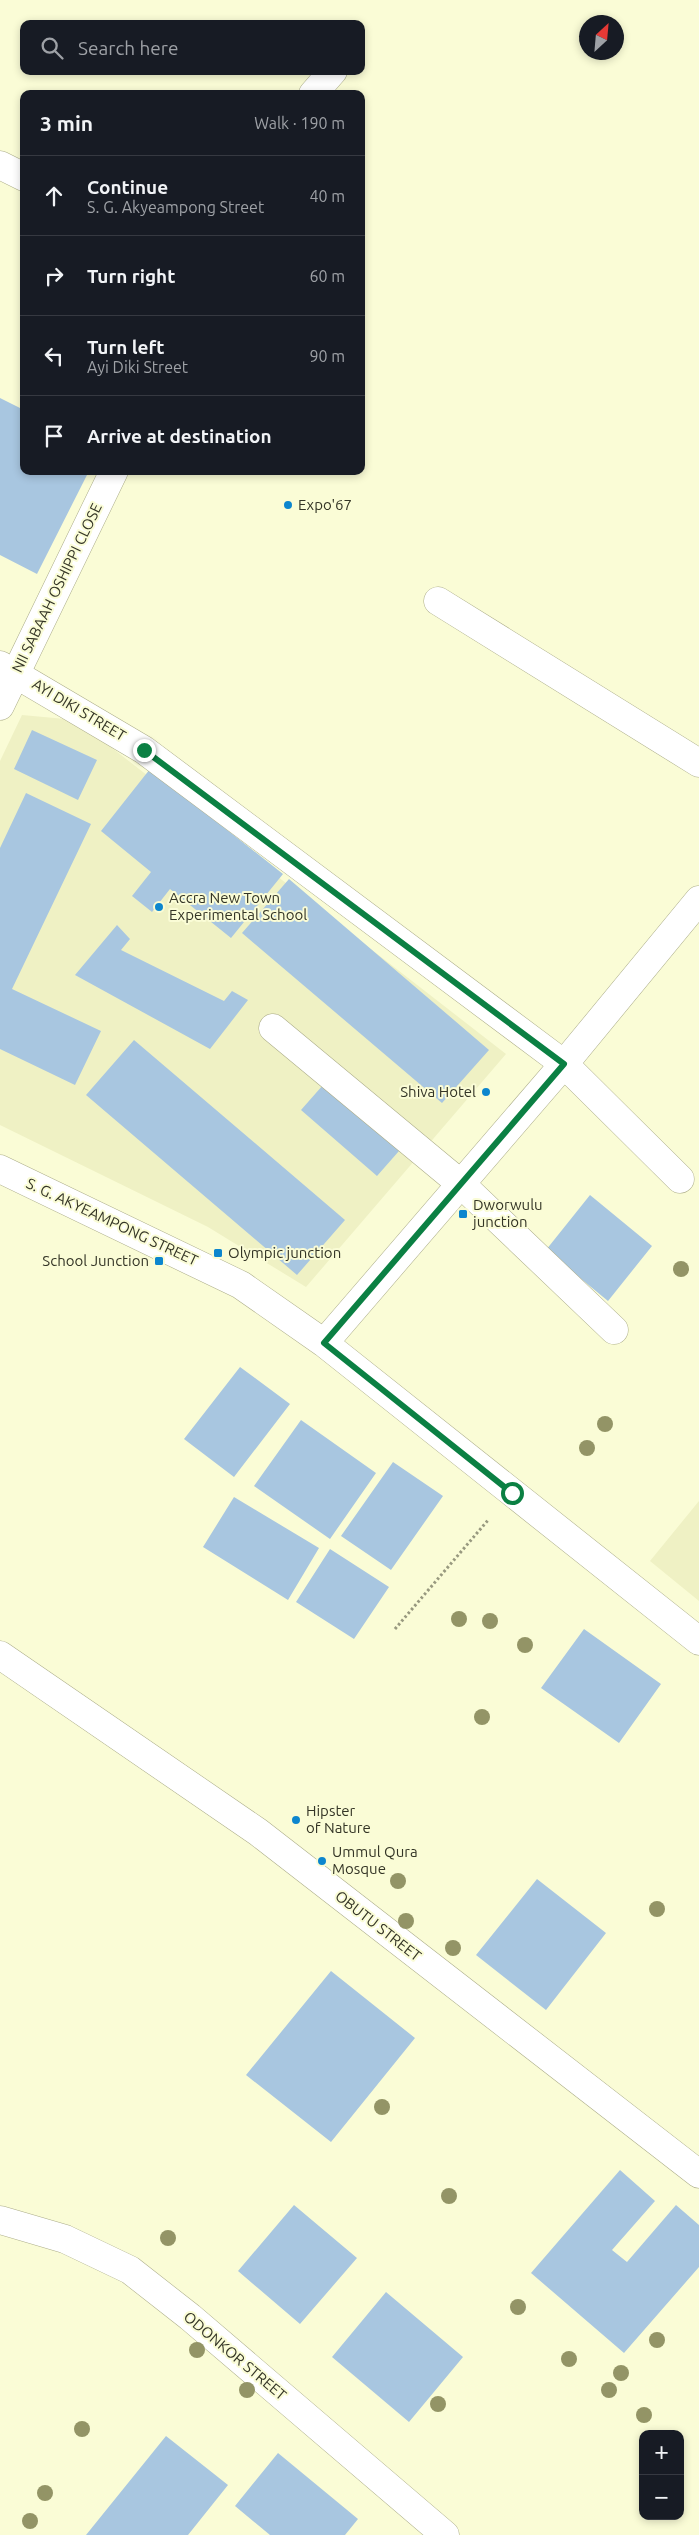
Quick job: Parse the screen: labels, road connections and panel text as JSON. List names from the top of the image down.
{
  "streets": {
    "street": [
      "NII SABAAH OSHIPPI CLOSE",
      "AYI DIKI STREET",
      "S. G. AKYEAMPONG STREET",
      "OBUTU STREET",
      "ODONKOR STREET"
    ]
  },
  "crossings": [
    ["NII SABAAH OSHIPPI CLOSE", "AYI DIKI STREET"]
  ],
  "places": {
    "other": [
      "Expo'67",
      "Accra New Town Experimental School",
      "Shiva Hotel",
      "Hipster of Nature",
      "Ummul Qura Mosque"
    ],
    "transit": ["Dworwulu junction", "Olympic junction", "School Junction"]
  },
  "north": "top right",
  "page": {
    "search": "Search here",
    "heading": ["3 min", "Walk · 190 m"],
    "list": [
      ["Continue", "S. G. Akyeampong Street", "40 m"],
      ["Turn right", "60 m"],
      ["Turn left", "Ayi Diki Street", "90 m"],
      "Arrive at destination"
    ],
    "map_buttons": ["+", "−"]
  }
}
